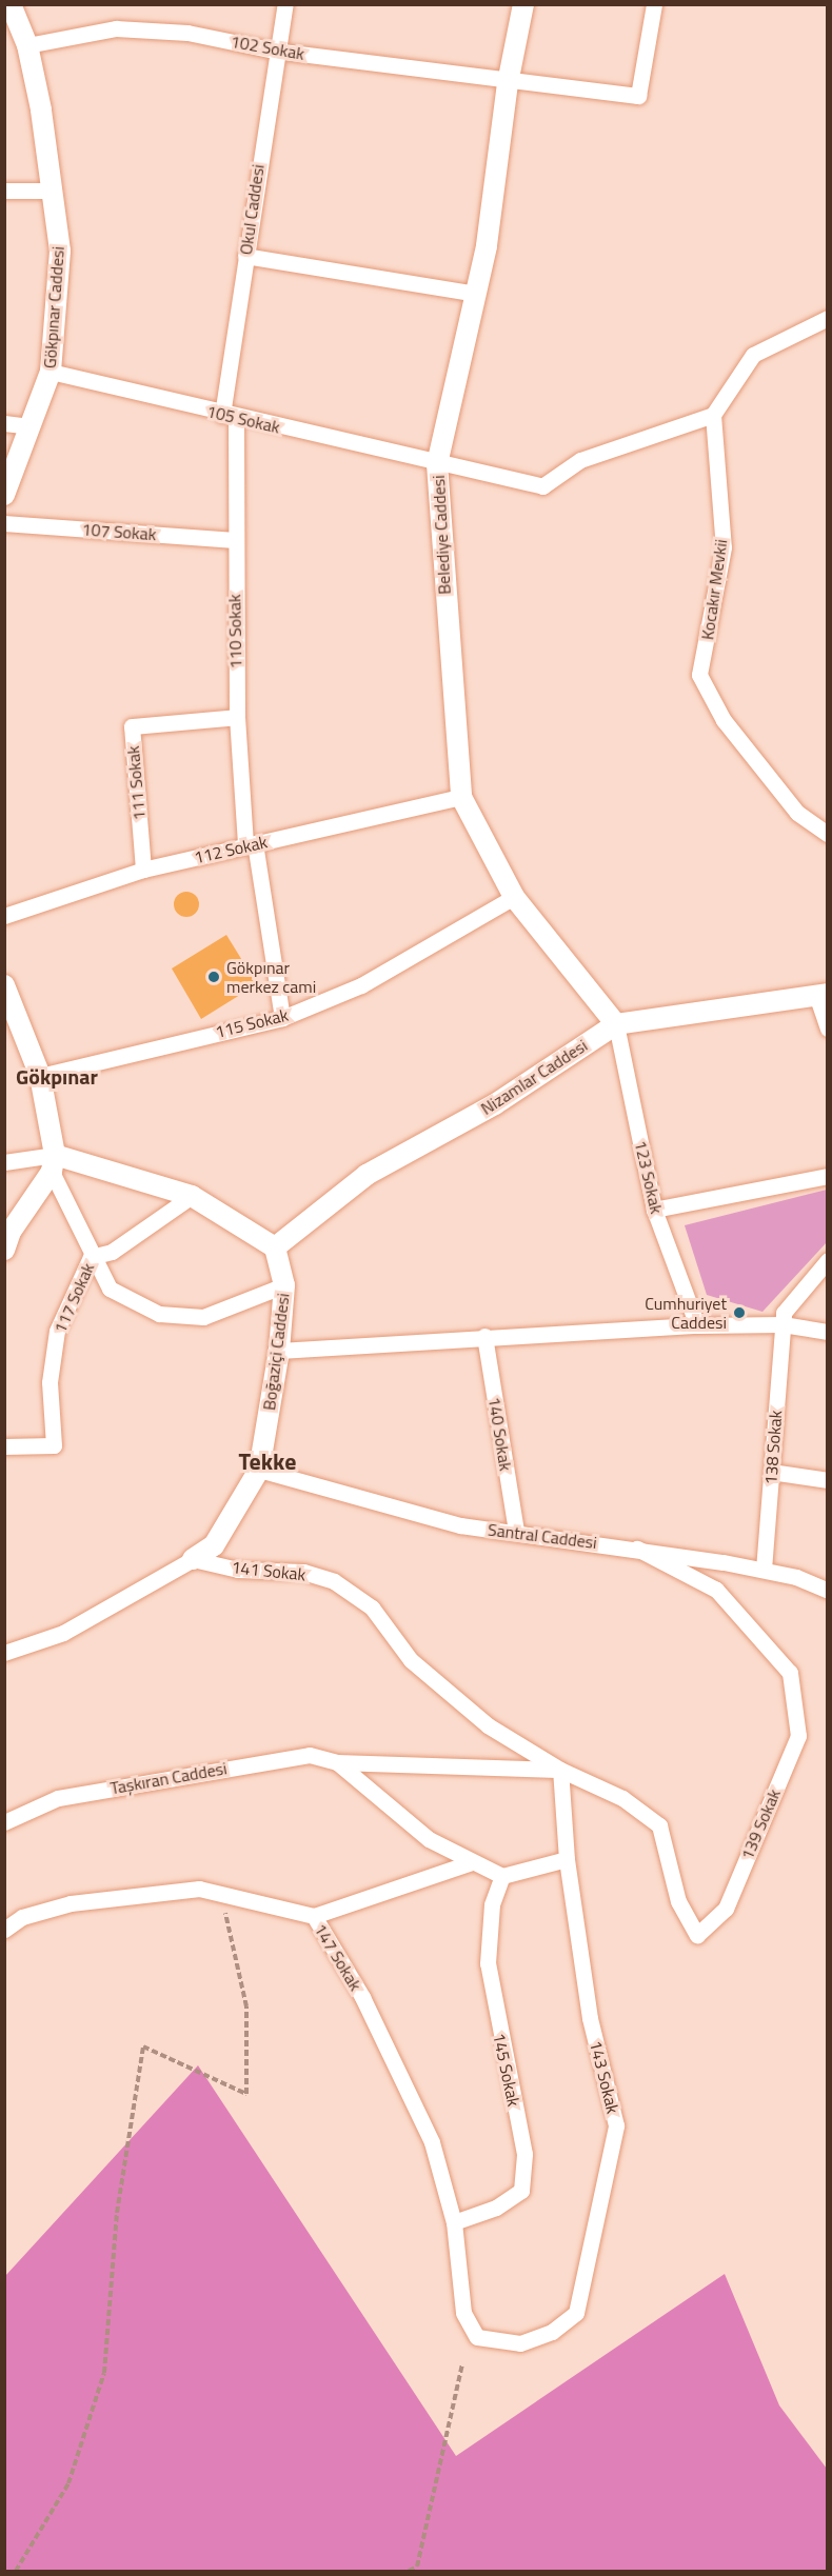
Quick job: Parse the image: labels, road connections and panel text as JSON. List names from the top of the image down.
{
  "streets": {
    "street": [
      "102 Sokak",
      "Okul Caddesi",
      "Gökpınar Caddesi",
      "105 Sokak",
      "107 Sokak",
      "Belediye Caddesi",
      "Kocakır Mevkii",
      "110 Sokak",
      "111 Sokak",
      "112 Sokak",
      "115 Sokak",
      "Nizamlar Caddesi",
      "123 Sokak",
      "117 Sokak",
      "Boğaziçi Caddesi",
      "140 Sokak",
      "138 Sokak",
      "Santral Caddesi",
      "141 Sokak",
      "Taşkıran Caddesi",
      "139 Sokak",
      "147 Sokak",
      "145 Sokak",
      "143 Sokak"
    ]
  },
  "crossings": [
    ["102 Sokak", "Okul Caddesi"],
    ["102 Sokak", "Gökpınar Caddesi"],
    ["102 Sokak", "Belediye Caddesi"],
    ["Okul Caddesi", "105 Sokak"],
    ["Okul Caddesi", "110 Sokak"],
    ["Gökpınar Caddesi", "105 Sokak"],
    ["105 Sokak", "Belediye Caddesi"],
    ["105 Sokak", "Kocakır Mevkii"],
    ["105 Sokak", "110 Sokak"],
    ["107 Sokak", "110 Sokak"],
    ["Belediye Caddesi", "112 Sokak"],
    ["Belediye Caddesi", "115 Sokak"],
    ["Belediye Caddesi", "Nizamlar Caddesi"],
    ["Belediye Caddesi", "123 Sokak"],
    ["110 Sokak", "111 Sokak"],
    ["110 Sokak", "112 Sokak"],
    ["110 Sokak", "115 Sokak"],
    ["111 Sokak", "112 Sokak"],
    ["Nizamlar Caddesi", "123 Sokak"],
    ["Nizamlar Caddesi", "Boğaziçi Caddesi"],
    ["Boğaziçi Caddesi", "Santral Caddesi"],
    ["Boğaziçi Caddesi", "141 Sokak"],
    ["140 Sokak", "Santral Caddesi"],
    ["138 Sokak", "Santral Caddesi"],
    ["Santral Caddesi", "139 Sokak"],
    ["141 Sokak", "Taşkıran Caddesi"],
    ["141 Sokak", "139 Sokak"],
    ["141 Sokak", "143 Sokak"],
    ["Taşkıran Caddesi", "139 Sokak"],
    ["Taşkıran Caddesi", "143 Sokak"],
    ["139 Sokak", "143 Sokak"],
    ["147 Sokak", "145 Sokak"],
    ["147 Sokak", "143 Sokak"]
  ],
  "districts": ["Gökpınar", "Tekke"],
  "places": ["Gökpınar merkez cami", "Cumhuriyet Caddesi"]
}
